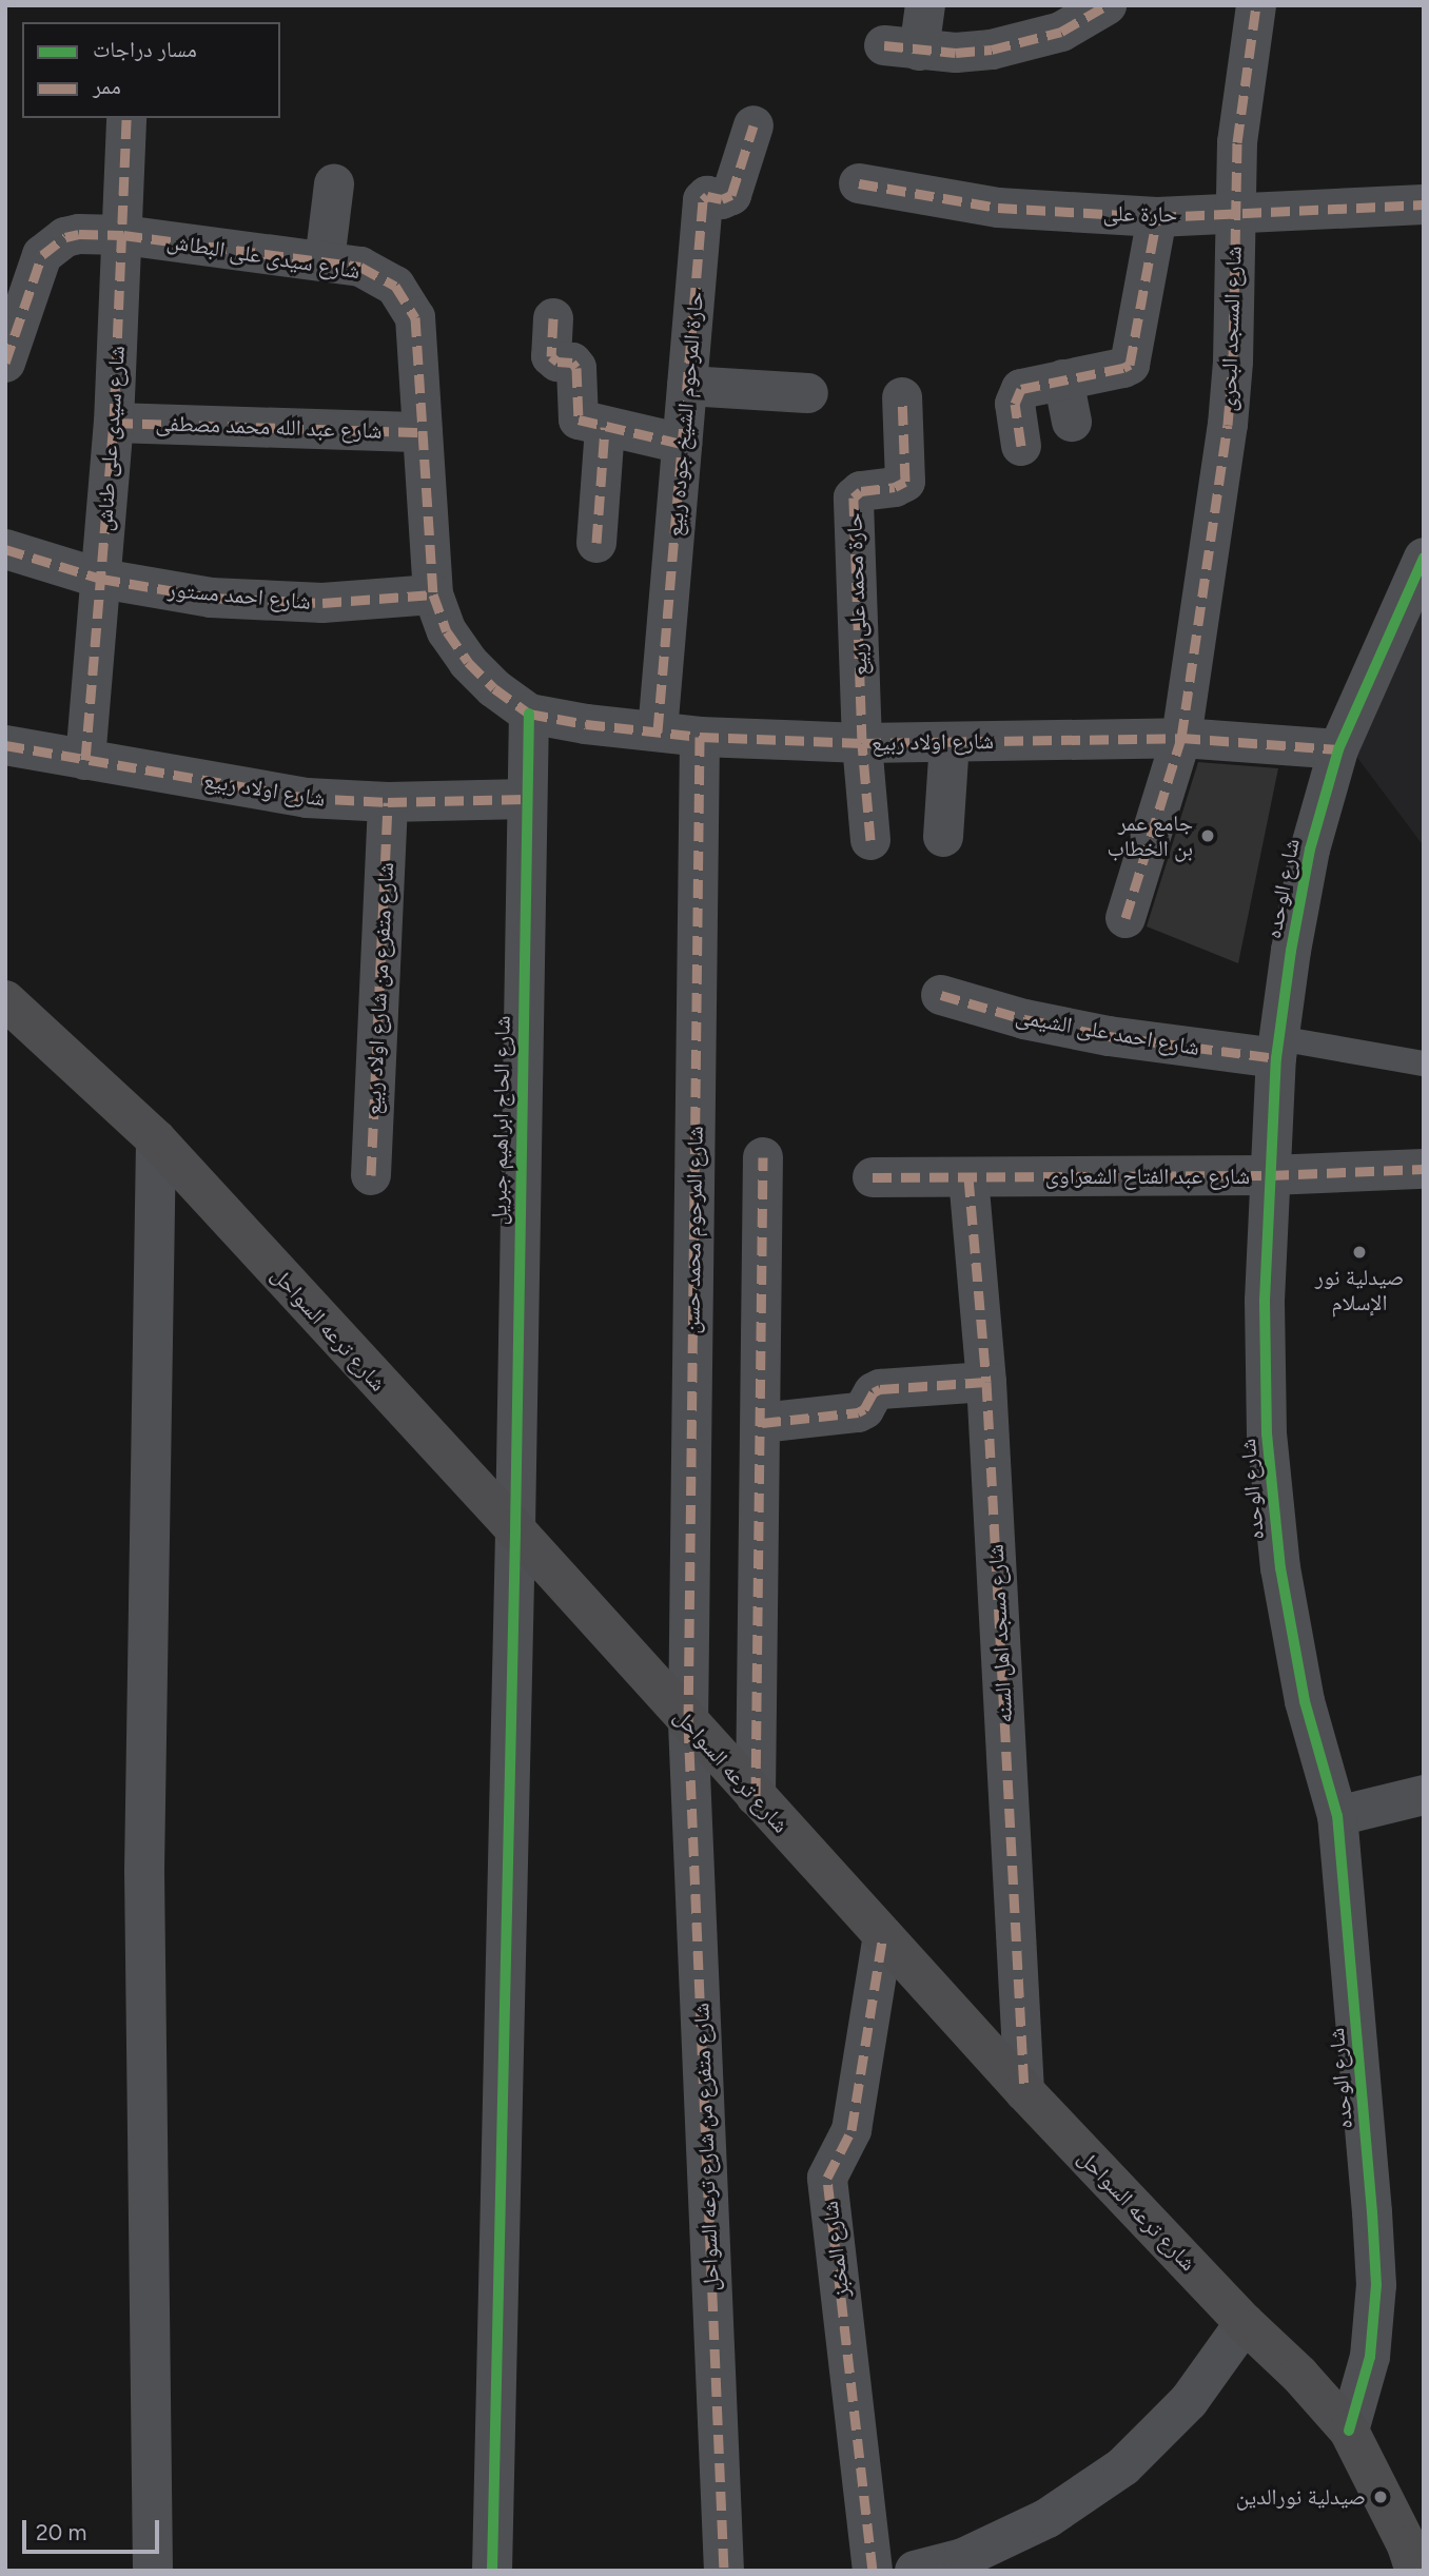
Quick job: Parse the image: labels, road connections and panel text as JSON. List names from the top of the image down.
{
  "streets": {
    "main road": ["شارع ترعه السواحل"],
    "street": [
      "حارة على",
      "شارع سيدى على البطاش",
      "شارع المسجد البحرى",
      "حارة المرحوم الشيخ جوده ربيع",
      "شارع عبد الله محمد مصطفى",
      "شارع سيدى على طناش",
      "حارة محمد على ربيع",
      "شارع احمد مستور",
      "شارع اولاد ربيع",
      "شارع الوحده",
      "شارع متفرع من شارع اولاد ربيع",
      "شارع احمد على الشيمى",
      "شارع الحاج ابراهيم جبريل",
      "شارع عبد الفتاح الشعراوى",
      "شارع المرحوم محمد حسن",
      "شارع مسجد اهل السنه",
      "شارع متفرع من شارع ترعه السواحل",
      "شارع المخبز"
    ]
  },
  "crossings": [
    ["حارة على", "شارع المسجد البحرى"],
    ["شارع سيدى على البطاش", "شارع عبد الله محمد مصطفى"],
    ["شارع سيدى على البطاش", "شارع سيدى على طناش"],
    ["شارع سيدى على البطاش", "شارع احمد مستور"],
    ["شارع سيدى على البطاش", "شارع اولاد ربيع"],
    ["شارع سيدى على البطاش", "شارع الحاج ابراهيم جبريل"],
    ["شارع المسجد البحرى", "شارع اولاد ربيع"],
    ["حارة المرحوم الشيخ جوده ربيع", "شارع اولاد ربيع"],
    ["شارع عبد الله محمد مصطفى", "شارع سيدى على طناش"],
    ["شارع سيدى على طناش", "شارع احمد مستور"],
    ["شارع سيدى على طناش", "شارع اولاد ربيع"],
    ["حارة محمد على ربيع", "شارع اولاد ربيع"],
    ["شارع اولاد ربيع", "شارع الوحده"],
    ["شارع اولاد ربيع", "شارع متفرع من شارع اولاد ربيع"],
    ["شارع اولاد ربيع", "شارع الحاج ابراهيم جبريل"],
    ["شارع اولاد ربيع", "شارع المرحوم محمد حسن"],
    ["شارع الوحده", "شارع احمد على الشيمى"],
    ["شارع الوحده", "شارع عبد الفتاح الشعراوى"],
    ["شارع الوحده", "شارع ترعه السواحل"],
    ["شارع الحاج ابراهيم جبريل", "شارع ترعه السواحل"],
    ["شارع عبد الفتاح الشعراوى", "شارع مسجد اهل السنه"],
    ["شارع المرحوم محمد حسن", "شارع ترعه السواحل"],
    ["شارع المرحوم محمد حسن", "شارع متفرع من شارع ترعه السواحل"],
    ["شارع ترعه السواحل", "شارع مسجد اهل السنه"],
    ["شارع ترعه السواحل", "شارع متفرع من شارع ترعه السواحل"],
    ["شارع ترعه السواحل", "شارع المخبز"]
  ],
  "places": ["جامع عمر بن الخطاب", "صيدلية نور الإسلام", "صيدلية نورالدين"],
  "legend": ["مسار دراجات", "ممر"],
  "scale_bar": "20 m"
}
